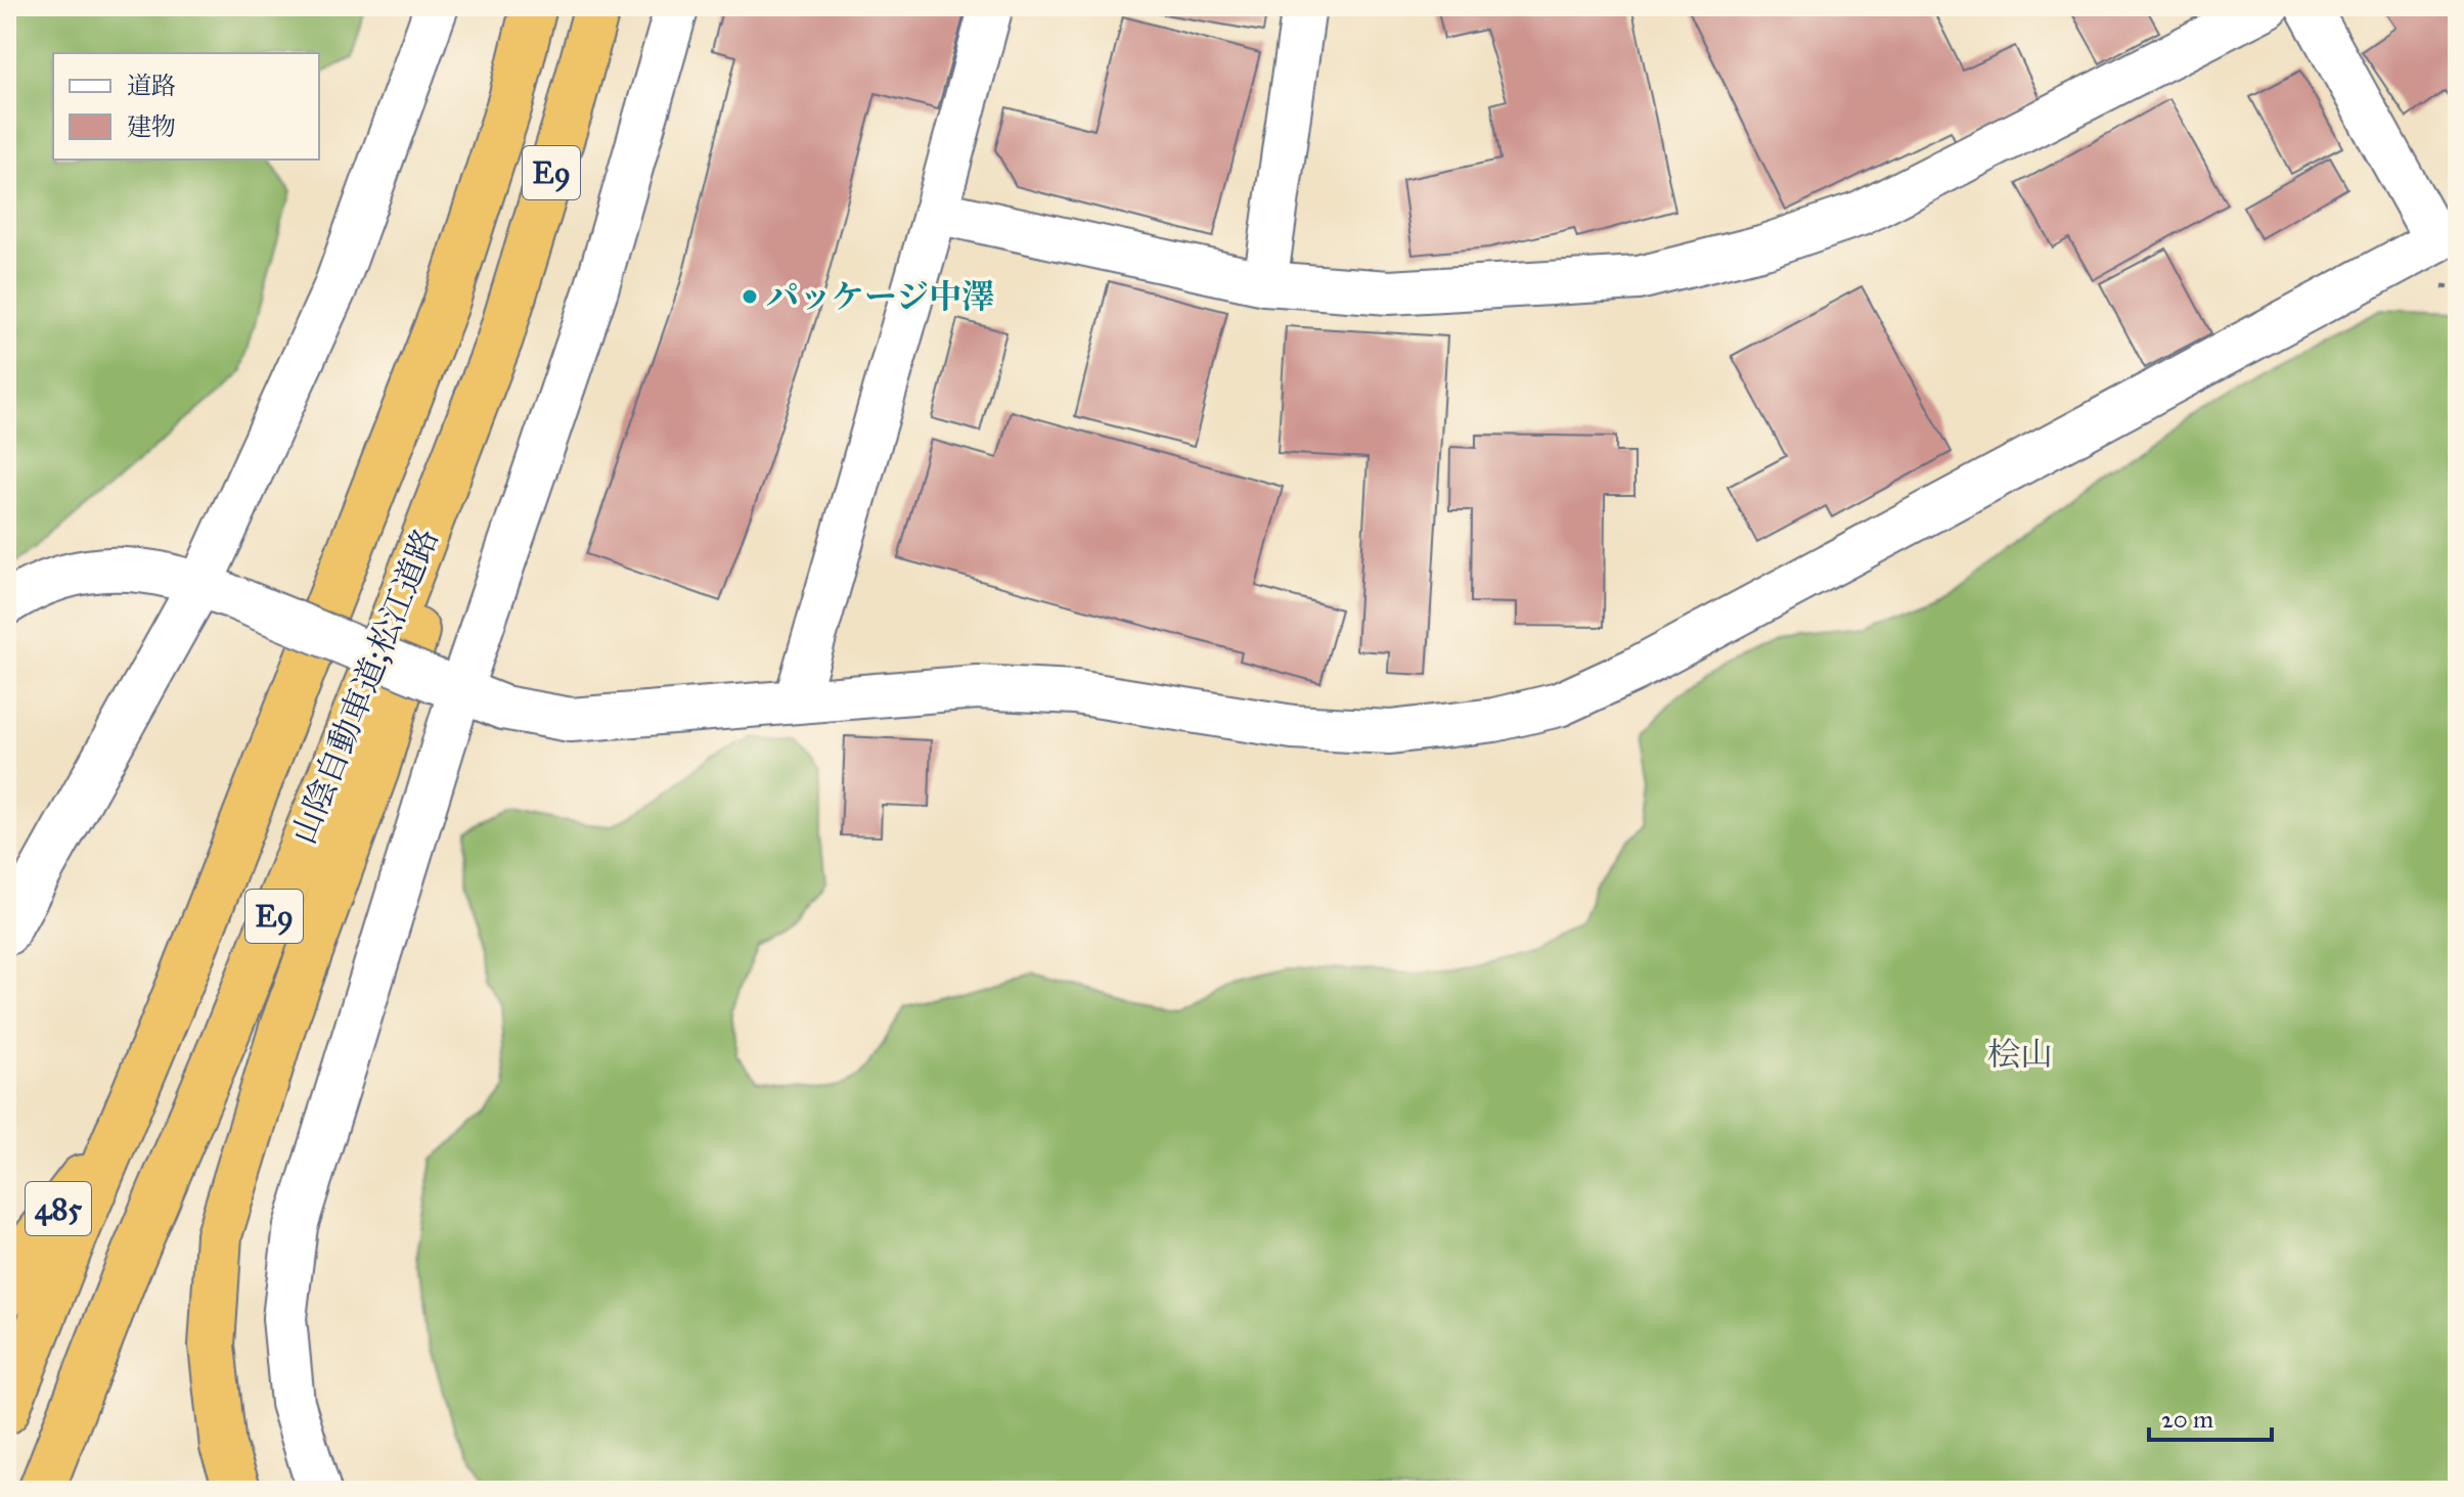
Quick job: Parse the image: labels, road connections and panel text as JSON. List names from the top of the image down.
{
  "streets": {
    "highway": ["E9", "山陰自動車道;松江道路", "485"]
  },
  "crossings": [
    ["山陰自動車道;松江道路", "485"]
  ],
  "parks": ["桧山"],
  "places": ["パッケージ中澤"],
  "legend": ["道路", "建物"],
  "scale_bar": "20 m"
}
